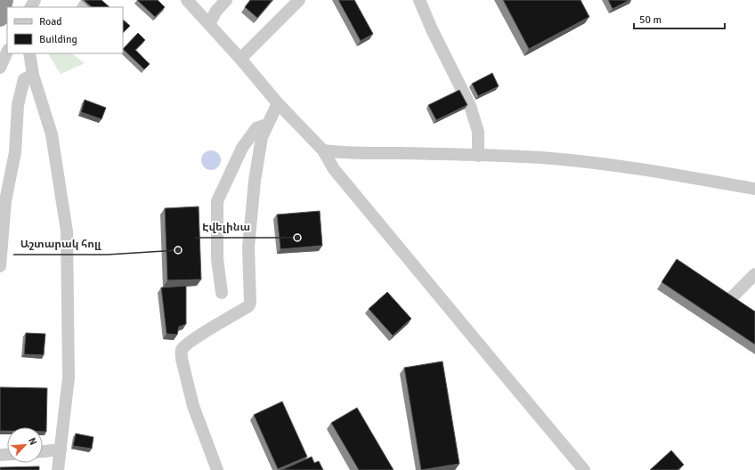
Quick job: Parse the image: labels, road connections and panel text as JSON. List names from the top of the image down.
{
  "places": ["Էվելինա", "Աշտարակ հոլլ"],
  "legend": ["Road", "Building"],
  "scale_bar": "50 m",
  "north": "top right"
}
